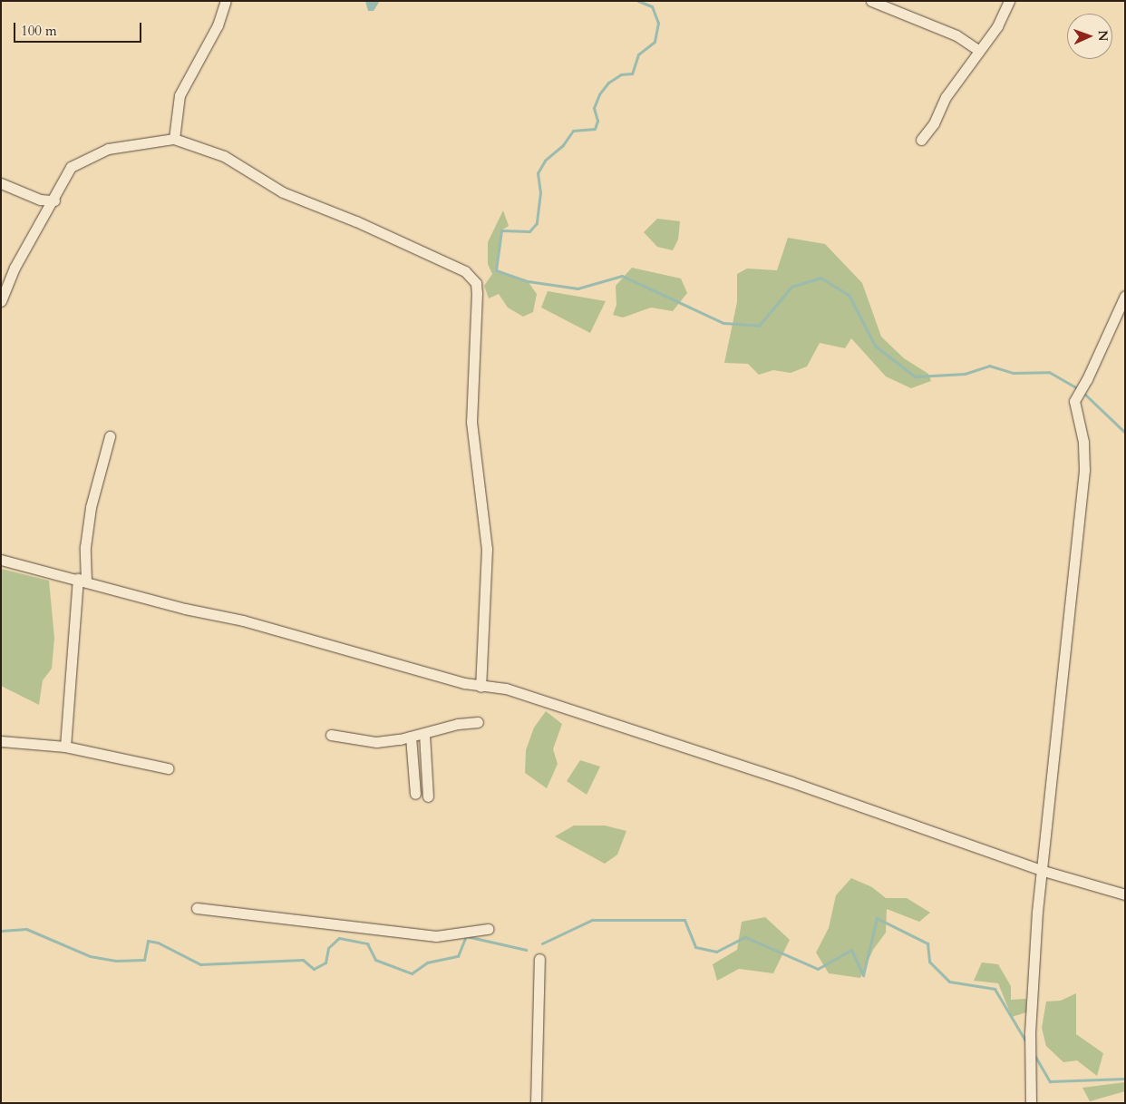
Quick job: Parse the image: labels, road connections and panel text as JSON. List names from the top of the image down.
{
  "scale_bar": "100 m",
  "north": "right"
}
